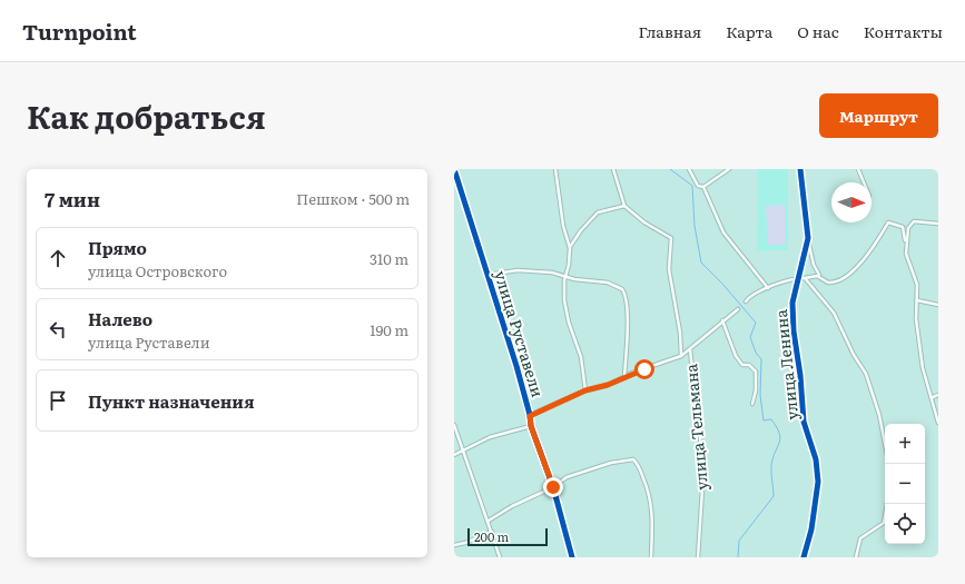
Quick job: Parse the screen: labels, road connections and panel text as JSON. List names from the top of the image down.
{
  "streets": {
    "street": ["улица Руставели", "улица Ленина", "улица Тельмана"]
  },
  "scale_bar": "200 m",
  "north": "right",
  "page": {
    "header": "Turnpoint",
    "nav": [
      "Главная",
      "Карта",
      "О нас",
      "Контакты"
    ],
    "title": "Как добраться",
    "buttons": "Маршрут",
    "heading": ["7 мин", "Пешком · 500 m"],
    "list": [
      ["Прямо", "улица Островского", "310 m"],
      ["Налево", "улица Руставели", "190 m"],
      "Пункт назначения"
    ],
    "map_buttons": ["+", "−"],
    "scale": "200 m"
  }
}
